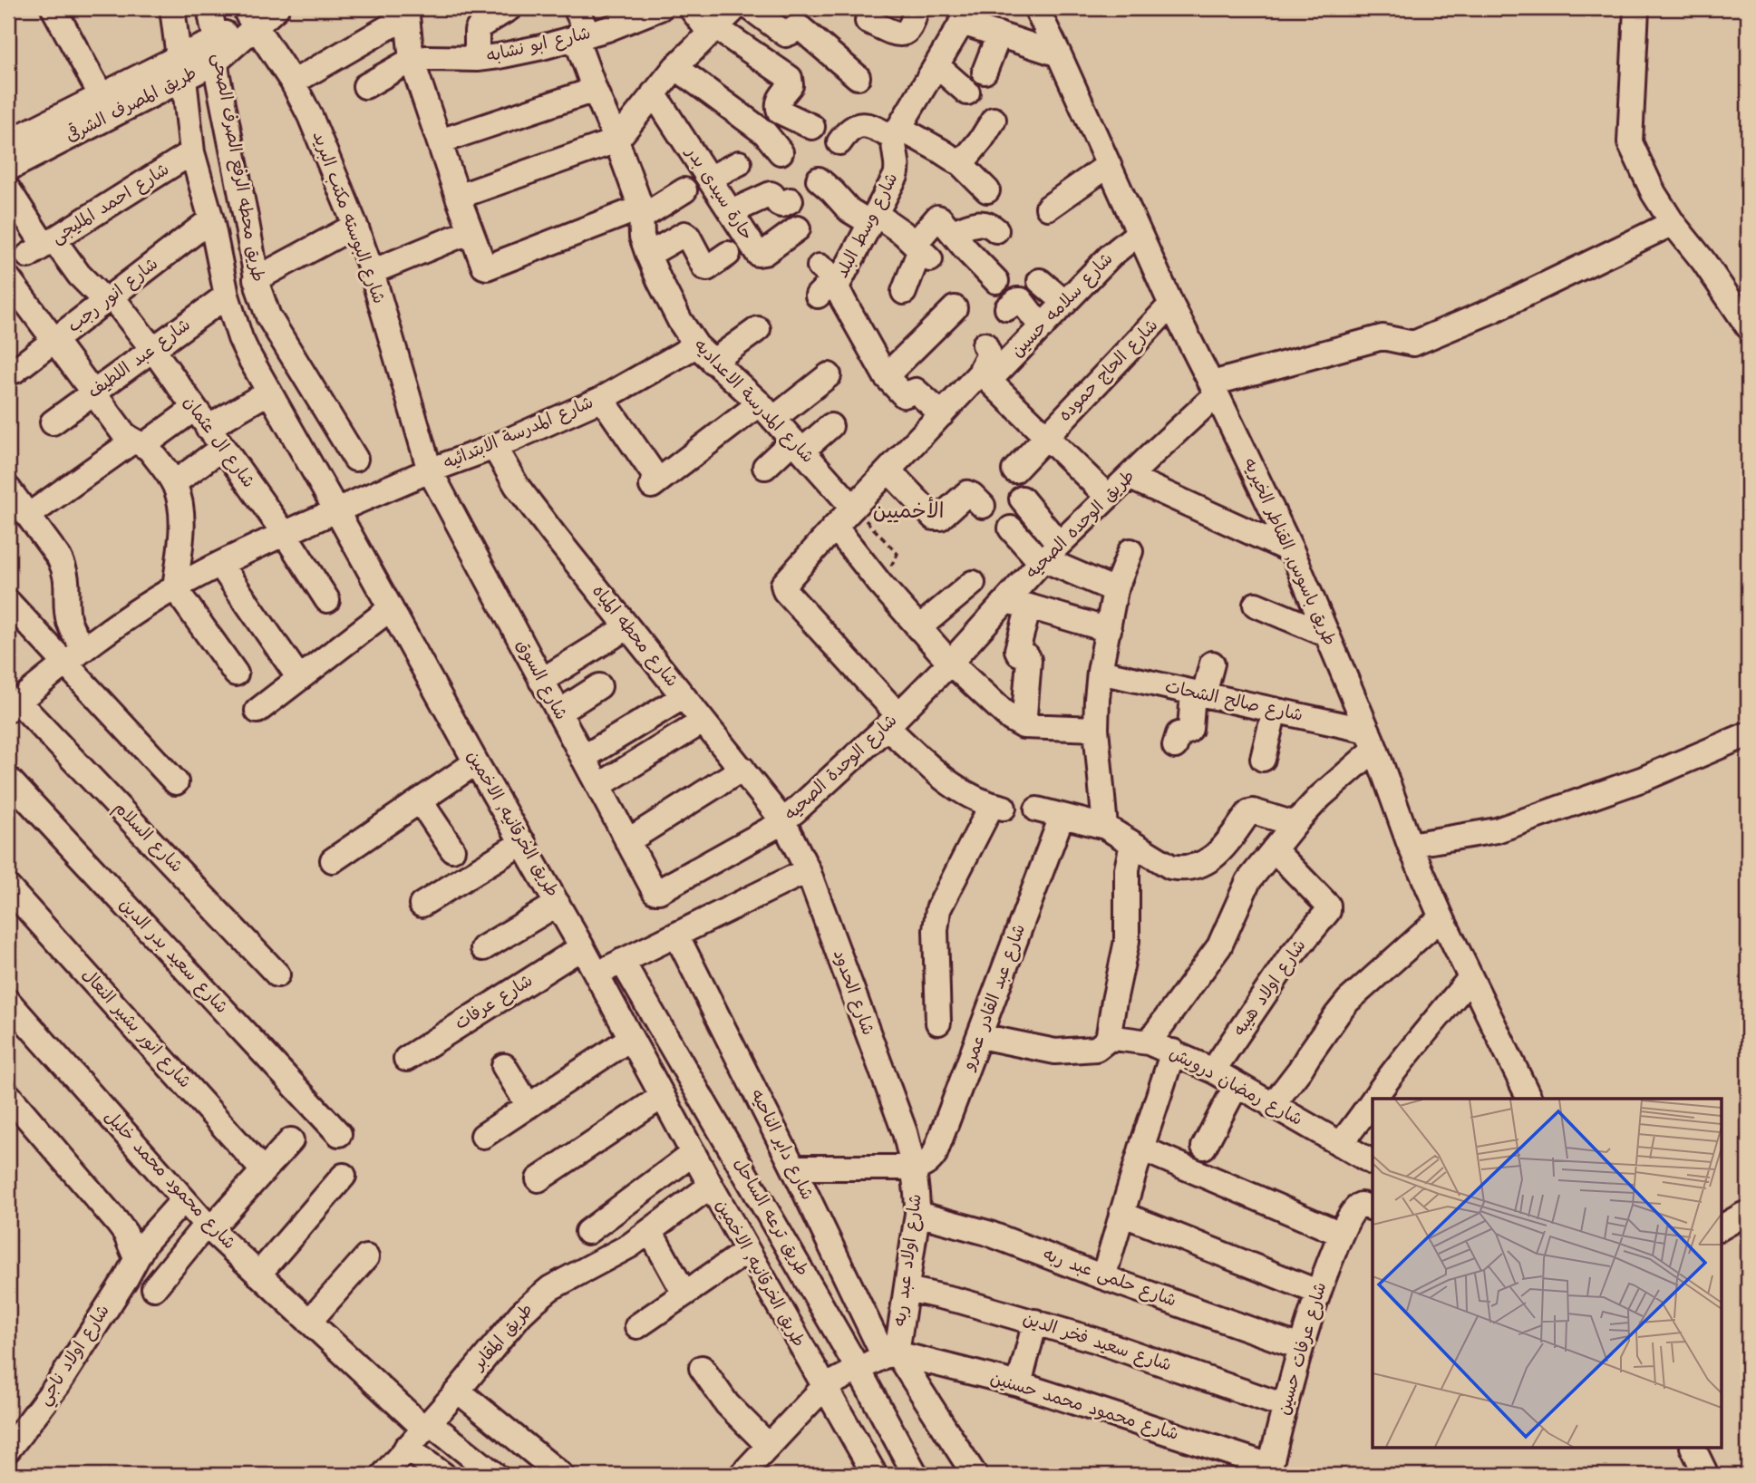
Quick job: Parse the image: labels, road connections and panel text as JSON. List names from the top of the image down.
{
  "streets": {
    "street": [
      "شارع ابو نشابه",
      "طريق المصرف الشرقى",
      "طريق محطه الرفع الصرف الصحى",
      "حارة سيدى بدر",
      "شارع احمد المليجى",
      "شارع البوسته مكتب البريد",
      "شارع وسط البلد",
      "شارع انور رجب",
      "شارع سلامه حسين",
      "شارع عبد اللطيف",
      "شارع الحاج حموده",
      "شارع المدرسة الاعداديه",
      "شارع المدرسة الابتدائيه",
      "شارع ال عثمان",
      "طريق الوحده الصحيه",
      "طريق باسوس, القناطر الخيريه",
      "شارع محطه المياه",
      "شارع السوق",
      "شارع صالح الشحات",
      "شارع الوحدة الصحيه",
      "طريق الخرقانيه, الاخمين",
      "شارع السلام",
      "شارع سعيد بدر الدين",
      "شارع اولاد هيبه",
      "شارع الحدود",
      "شارع عبد القادر عمرو",
      "شارع عرفات",
      "شارع انور بشير النعال",
      "شارع رمضان درويش",
      "شارع داير الناحيه",
      "شارع محمود محمد خليل",
      "طريق ترعه الساحل",
      "شارع اولاد عبد ربه",
      "شارع حلمى عبد ربه",
      "طريق المقابر",
      "شارع سعيد فخر الدين",
      "شارع عرفات حسين",
      "شارع اولاد ناجي",
      "شارع محمود محمد حسنين"
    ]
  },
  "crossings": [
    ["شارع ابو نشابه", "شارع المدرسة الاعداديه"],
    ["طريق المصرف الشرقى", "طريق محطه الرفع الصرف الصحى"],
    ["طريق المصرف الشرقى", "شارع البوسته مكتب البريد"],
    ["طريق محطه الرفع الصرف الصحى", "شارع احمد المليجى"],
    ["طريق محطه الرفع الصرف الصحى", "شارع انور رجب"],
    ["طريق محطه الرفع الصرف الصحى", "شارع عبد اللطيف"],
    ["طريق محطه الرفع الصرف الصحى", "شارع المدرسة الابتدائيه"],
    ["طريق محطه الرفع الصرف الصحى", "طريق الخرقانيه, الاخمين"],
    ["شارع احمد المليجى", "شارع ال عثمان"],
    ["شارع البوسته مكتب البريد", "شارع المدرسة الابتدائيه"],
    ["شارع البوسته مكتب البريد", "شارع السوق"],
    ["شارع وسط البلد", "شارع سلامه حسين"],
    ["شارع انور رجب", "شارع ال عثمان"],
    ["شارع سلامه حسين", "شارع المدرسة الاعداديه"],
    ["شارع سلامه حسين", "طريق باسوس, القناطر الخيريه"],
    ["شارع سلامه حسين", "شارع الوحدة الصحيه"],
    ["شارع عبد اللطيف", "شارع ال عثمان"],
    ["شارع الحاج حموده", "طريق باسوس, القناطر الخيريه"],
    ["شارع المدرسة الاعداديه", "شارع المدرسة الابتدائيه"],
    ["شارع المدرسة الابتدائيه", "شارع محطه المياه"],
    ["شارع المدرسة الابتدائيه", "شارع السوق"],
    ["شارع المدرسة الابتدائيه", "طريق الخرقانيه, الاخمين"],
    ["طريق الوحده الصحيه", "طريق باسوس, القناطر الخيريه"],
    ["طريق الوحده الصحيه", "شارع الوحدة الصحيه"],
    ["طريق باسوس, القناطر الخيريه", "شارع صالح الشحات"],
    ["شارع محطه المياه", "شارع الوحدة الصحيه"],
    ["شارع محطه المياه", "شارع الحدود"],
    ["شارع السوق", "شارع الوحدة الصحيه"],
    ["شارع الوحدة الصحيه", "شارع الحدود"],
    ["طريق الخرقانيه, الاخمين", "شارع عرفات"],
    ["طريق الخرقانيه, الاخمين", "طريق المقابر"],
    ["شارع اولاد هيبه", "شارع رمضان درويش"],
    ["شارع الحدود", "شارع عبد القادر عمرو"],
    ["شارع الحدود", "شارع اولاد عبد ربه"],
    ["شارع عبد القادر عمرو", "شارع رمضان درويش"],
    ["شارع عبد القادر عمرو", "شارع اولاد عبد ربه"],
    ["شارع داير الناحيه", "شارع اولاد عبد ربه"],
    ["شارع داير الناحيه", "شارع محمود محمد حسنين"],
    ["شارع محمود محمد خليل", "طريق المقابر"],
    ["شارع محمود محمد خليل", "شارع اولاد ناجي"],
    ["شارع اولاد عبد ربه", "شارع حلمى عبد ربه"],
    ["شارع اولاد عبد ربه", "شارع سعيد فخر الدين"],
    ["شارع اولاد عبد ربه", "شارع محمود محمد حسنين"],
    ["شارع حلمى عبد ربه", "شارع عرفات حسين"],
    ["شارع سعيد فخر الدين", "شارع عرفات حسين"],
    ["شارع عرفات حسين", "شارع محمود محمد حسنين"]
  ],
  "districts": ["الأخميين"]
}
